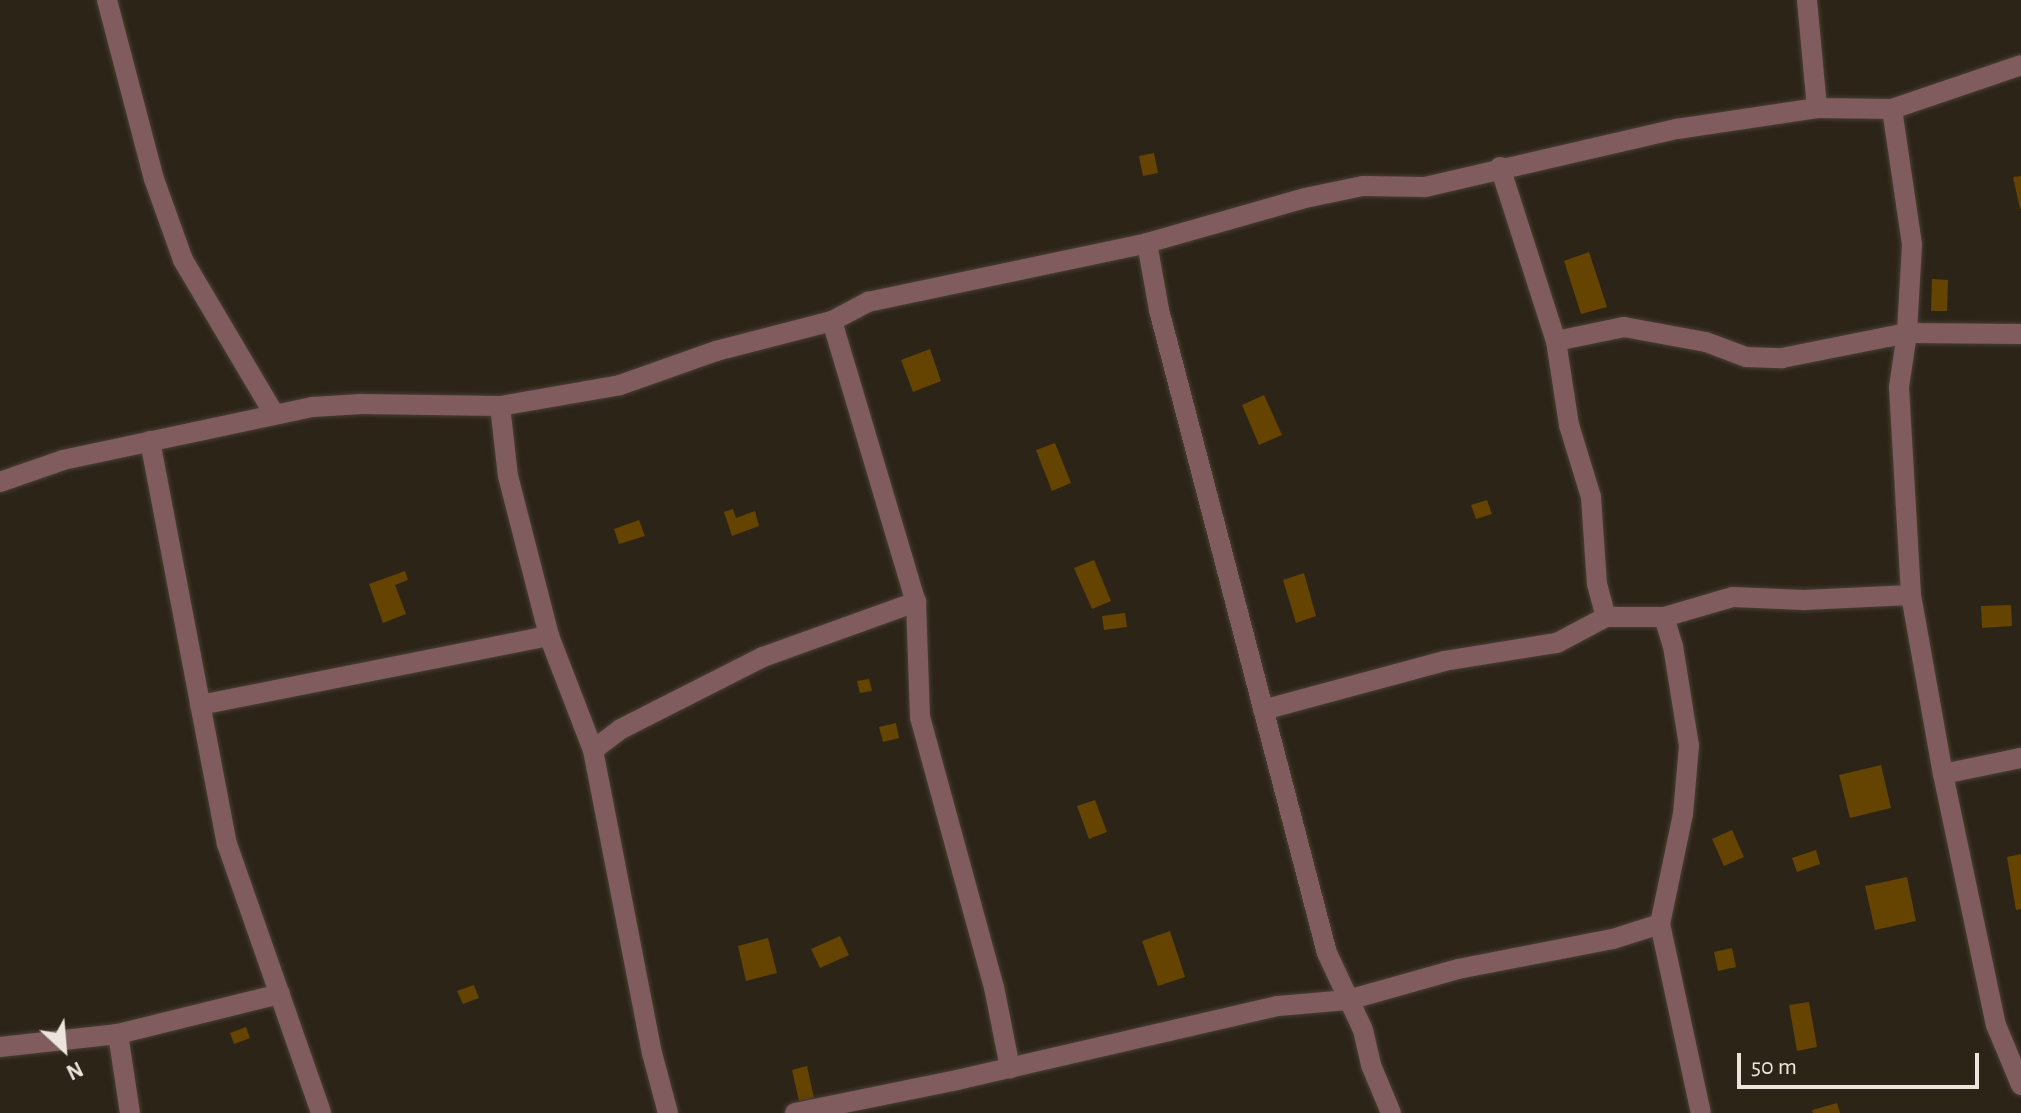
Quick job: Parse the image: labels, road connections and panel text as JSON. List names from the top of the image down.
{
  "scale_bar": "50 m",
  "north": "bottom right"
}
